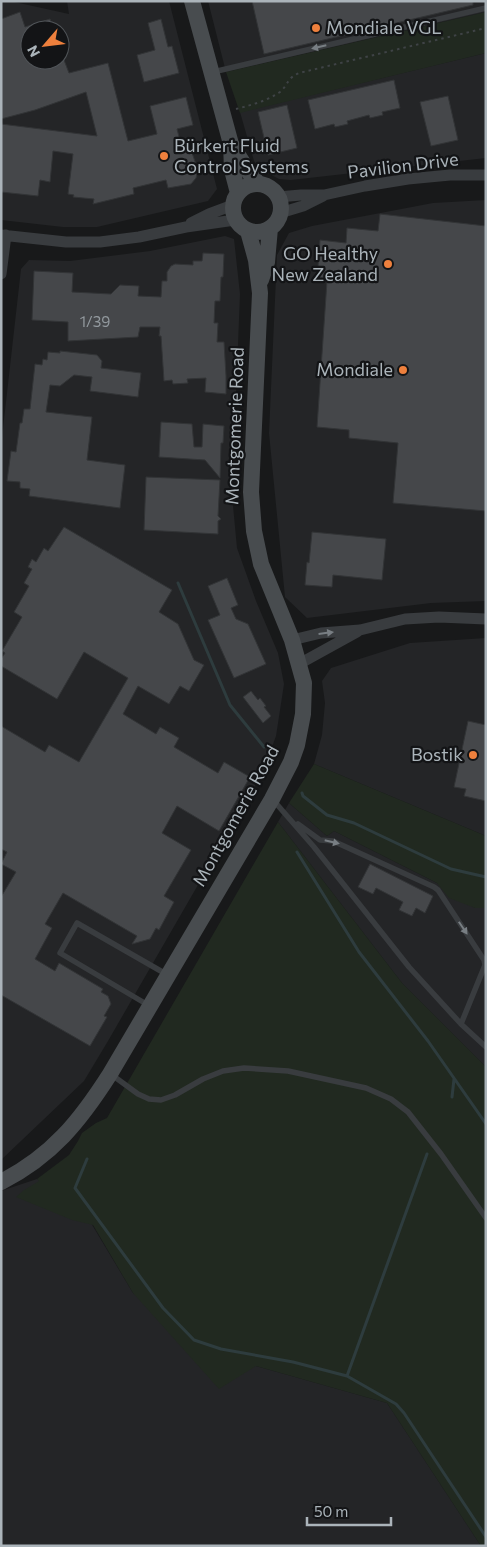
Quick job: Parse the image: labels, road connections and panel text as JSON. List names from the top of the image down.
{
  "streets": {
    "street": ["Pavilion Drive", "Montgomerie Road"]
  },
  "crossings": [
    ["Pavilion Drive", "Montgomerie Road"]
  ],
  "places": [
    "Mondiale VGL",
    "Bürkert Fluid Control Systems",
    "GO Healthy New Zealand",
    "Mondiale",
    "Bostik"
  ],
  "house_numbers": ["1/39"],
  "scale_bar": "50 m",
  "north": "bottom left"
}
